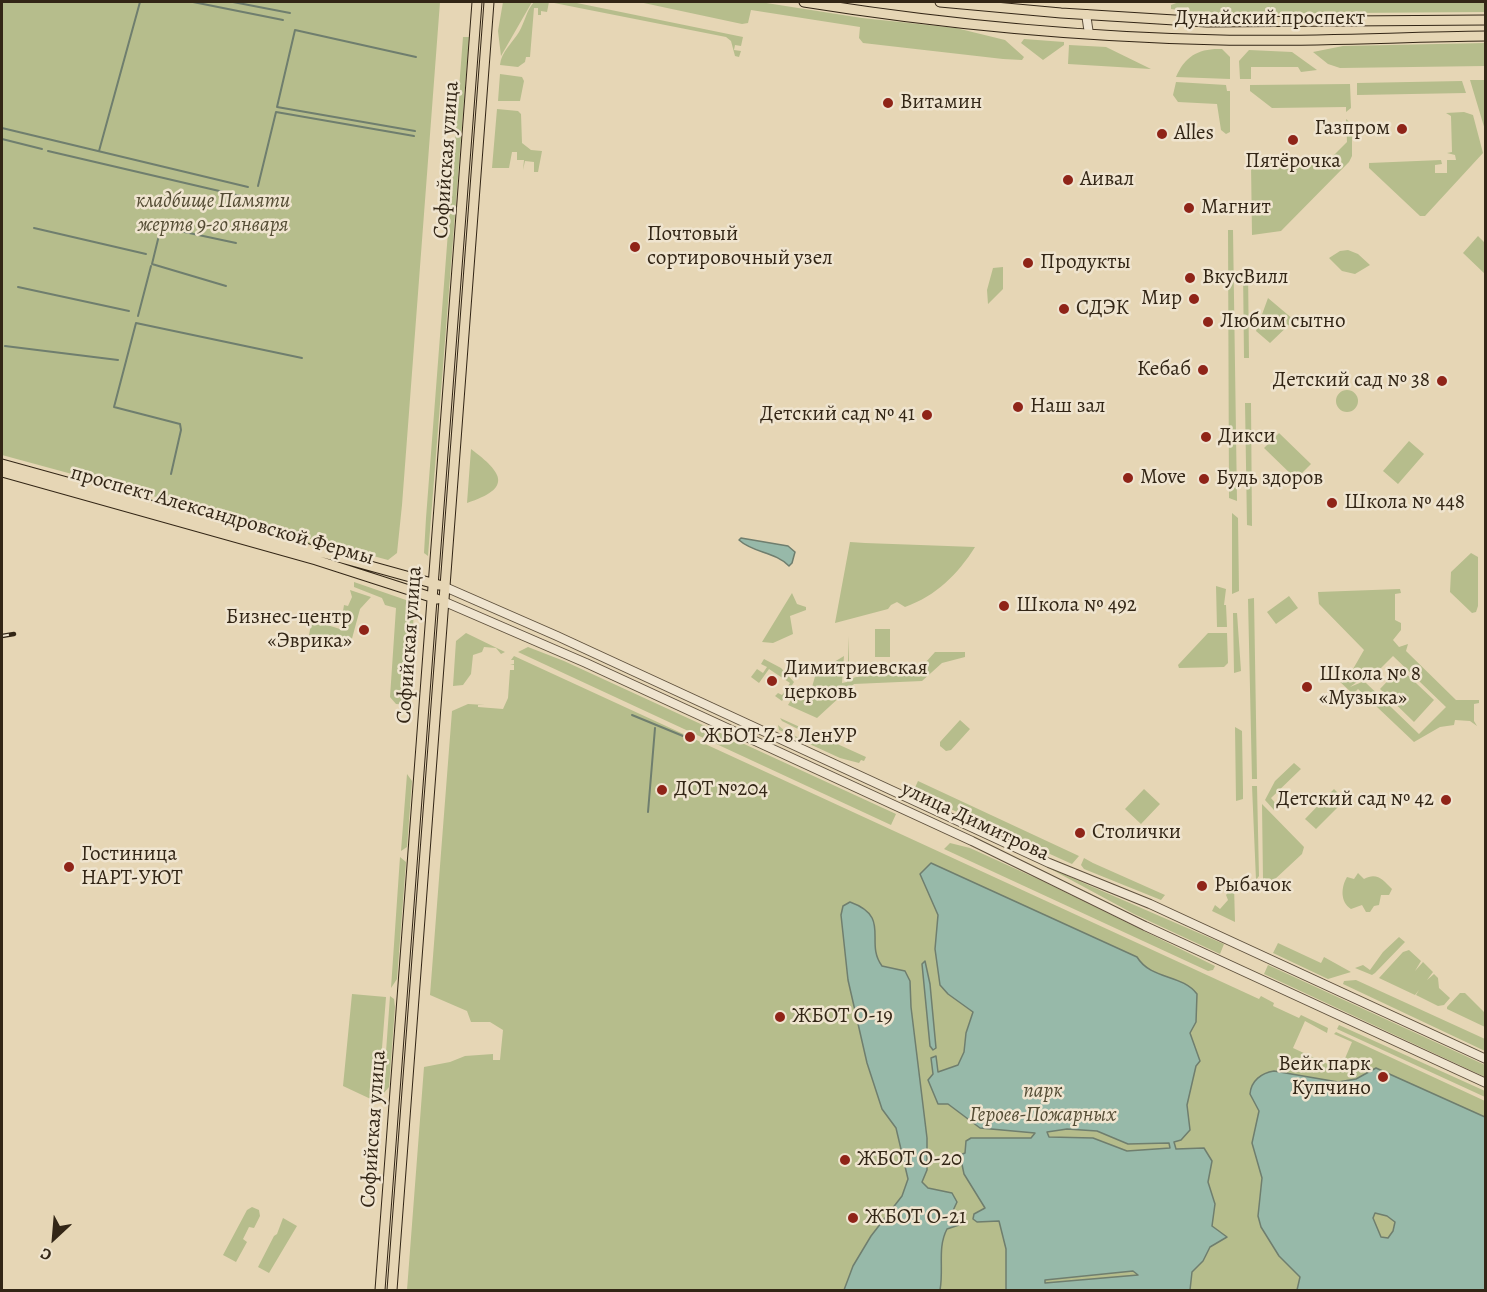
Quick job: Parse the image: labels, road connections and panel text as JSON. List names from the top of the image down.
{
  "streets": {
    "main road": ["Дунайский проспект", "Софийская улица", "проспект Александровской Фермы"],
    "street": ["улица Димитрова"]
  },
  "crossings": [
    ["Софийская улица", "проспект Александровской Фермы"],
    ["Софийская улица", "улица Димитрова"],
    ["проспект Александровской Фермы", "улица Димитрова"]
  ],
  "parks": ["кладбище Памяти жертв 9-го января", "парк Героев-Пожарных"],
  "places": [
    "Витамин",
    "Газпром",
    "Alles",
    "Пятёрочка",
    "Аивал",
    "Магнит",
    "Почтовый сортировочный узел",
    "Продукты",
    "ВкусВилл",
    "Мир",
    "СДЭК",
    "Любим сытно",
    "Кебаб",
    "Детский сад № 38",
    "Наш зал",
    "Детский сад № 41",
    "Дикси",
    "Move",
    "Будь здоров",
    "Школа № 448",
    "Школа № 492",
    "Бизнес-центр «Эврика»",
    "Димитриевская церковь",
    "Школа № 8 «Музыка»",
    "ЖБОТ Z-8 ЛенУР",
    "ДОТ №204",
    "Детский сад № 42",
    "Столички",
    "Гостиница НАРТ-УЮТ",
    "Рыбачок",
    "ЖБОТ О-19",
    "Вейк парк Купчино",
    "ЖБОТ О-20",
    "ЖБОТ O-21"
  ],
  "north": "bottom left"
}
